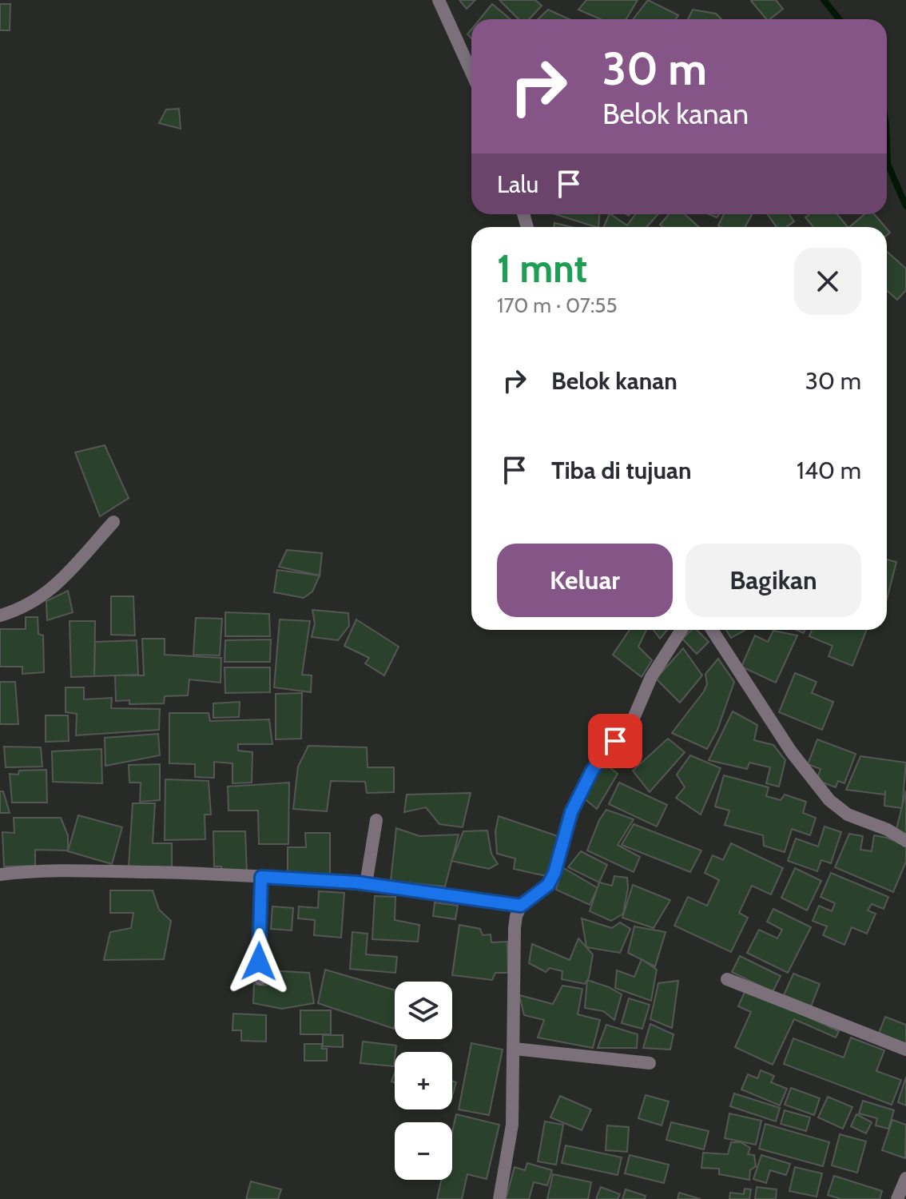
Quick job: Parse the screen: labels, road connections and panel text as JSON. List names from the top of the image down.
{
  "page": {
    "turn": ["30 m", "Belok kanan"],
    "then": "Lalu",
    "heading": ["1 mnt", "170 m · 07:55"],
    "list": [
      {
        "name": "Belok kanan",
        "value": "30 m"
      },
      {
        "name": "Tiba di tujuan",
        "value": "140 m"
      }
    ],
    "buttons": ["Keluar", "Bagikan"],
    "map_buttons": ["+", "−"]
  }
}
